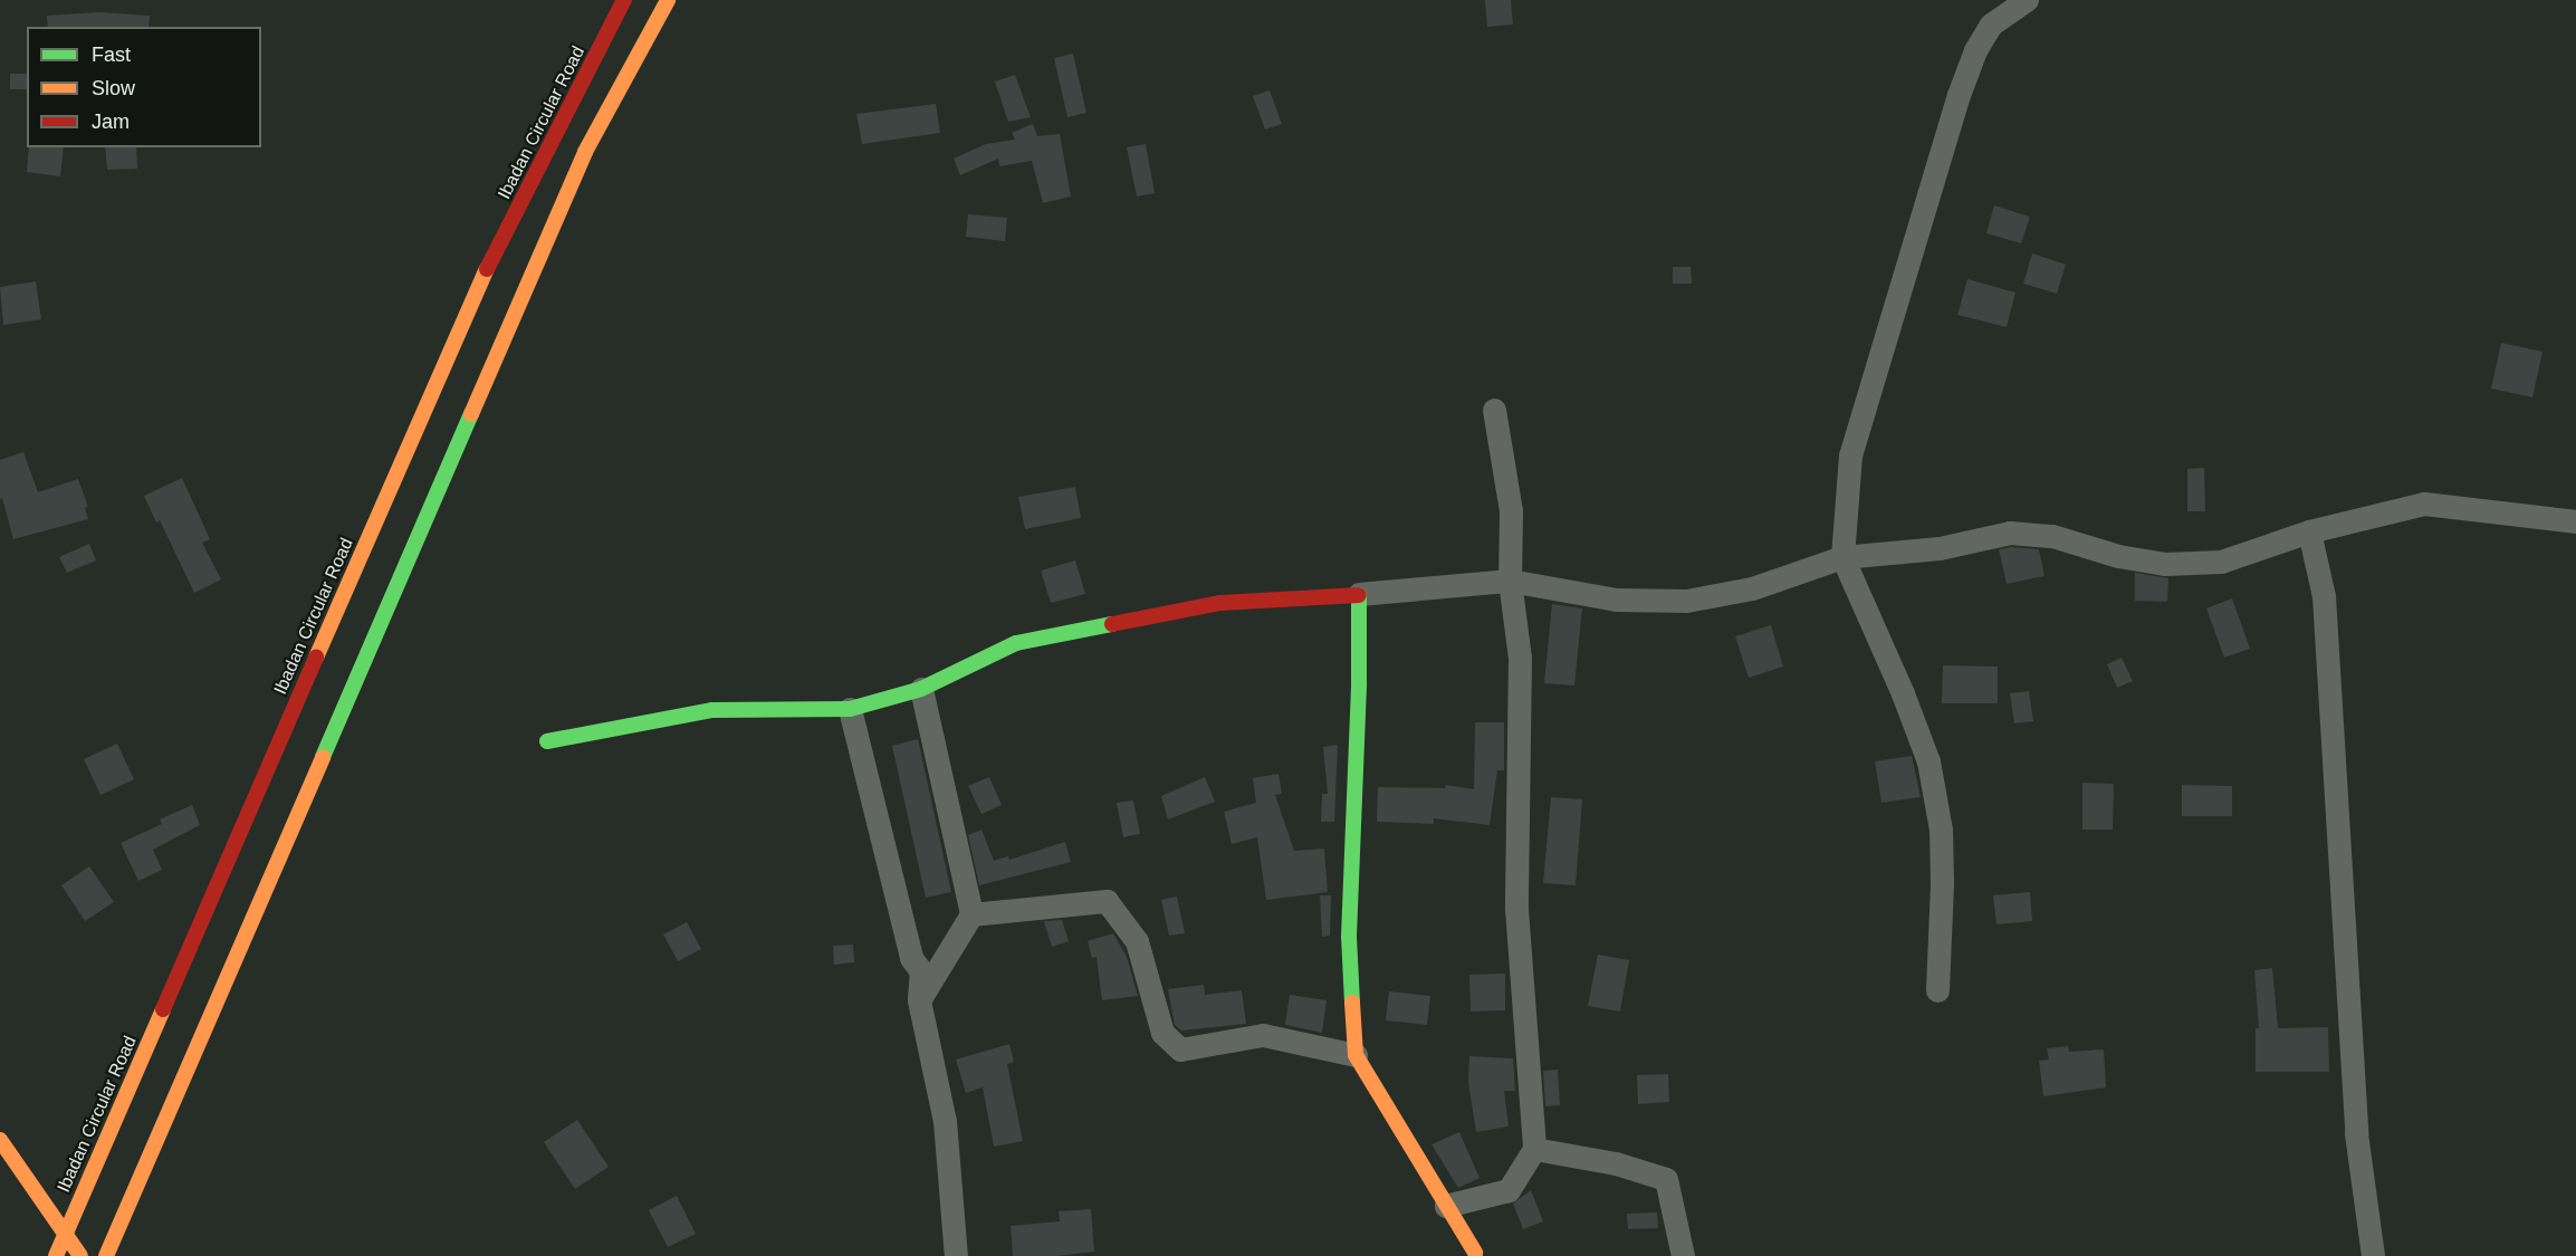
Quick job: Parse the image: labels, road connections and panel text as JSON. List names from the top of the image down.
{
  "streets": {
    "main road": ["Ibadan Circular Road"]
  },
  "legend": ["Fast", "Slow", "Jam"]
}
